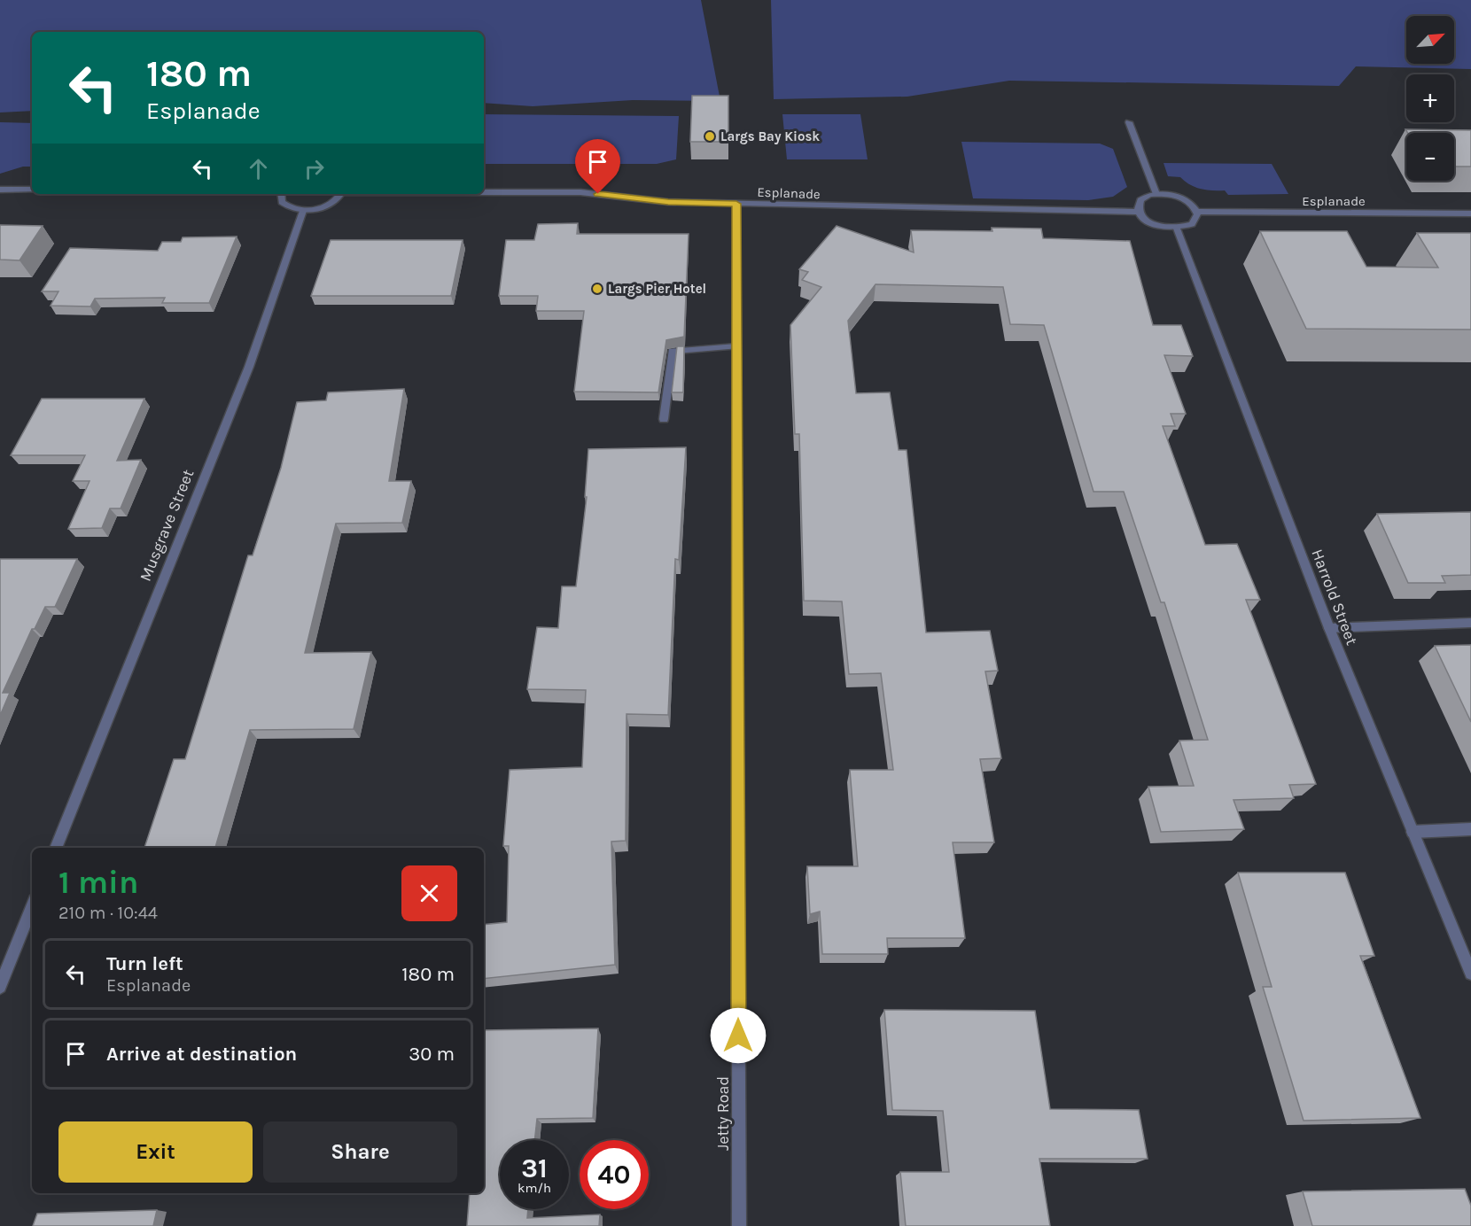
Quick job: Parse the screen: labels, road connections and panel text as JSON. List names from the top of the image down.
{
  "streets": {
    "street": [
      "Esplanade",
      "Musgrave Street",
      "Harrold Street",
      "Jetty Road"
    ]
  },
  "crossings": [
    ["Esplanade", "Jetty Road"]
  ],
  "places": ["Largs Bay Kiosk", "Largs Pier Hotel"],
  "north": "top right",
  "page": {
    "map_buttons": ["+", "−"],
    "turn": ["180 m", "Esplanade"],
    "heading": ["1 min", "210 m · 10:44"],
    "list": [
      {
        "name": "Turn left",
        "note": "Esplanade",
        "value": "180 m"
      },
      {
        "name": "Arrive at destination",
        "value": "30 m"
      }
    ],
    "buttons": ["Exit", "Share"],
    "speed": "31 km/h",
    "limit": "40"
  }
}
